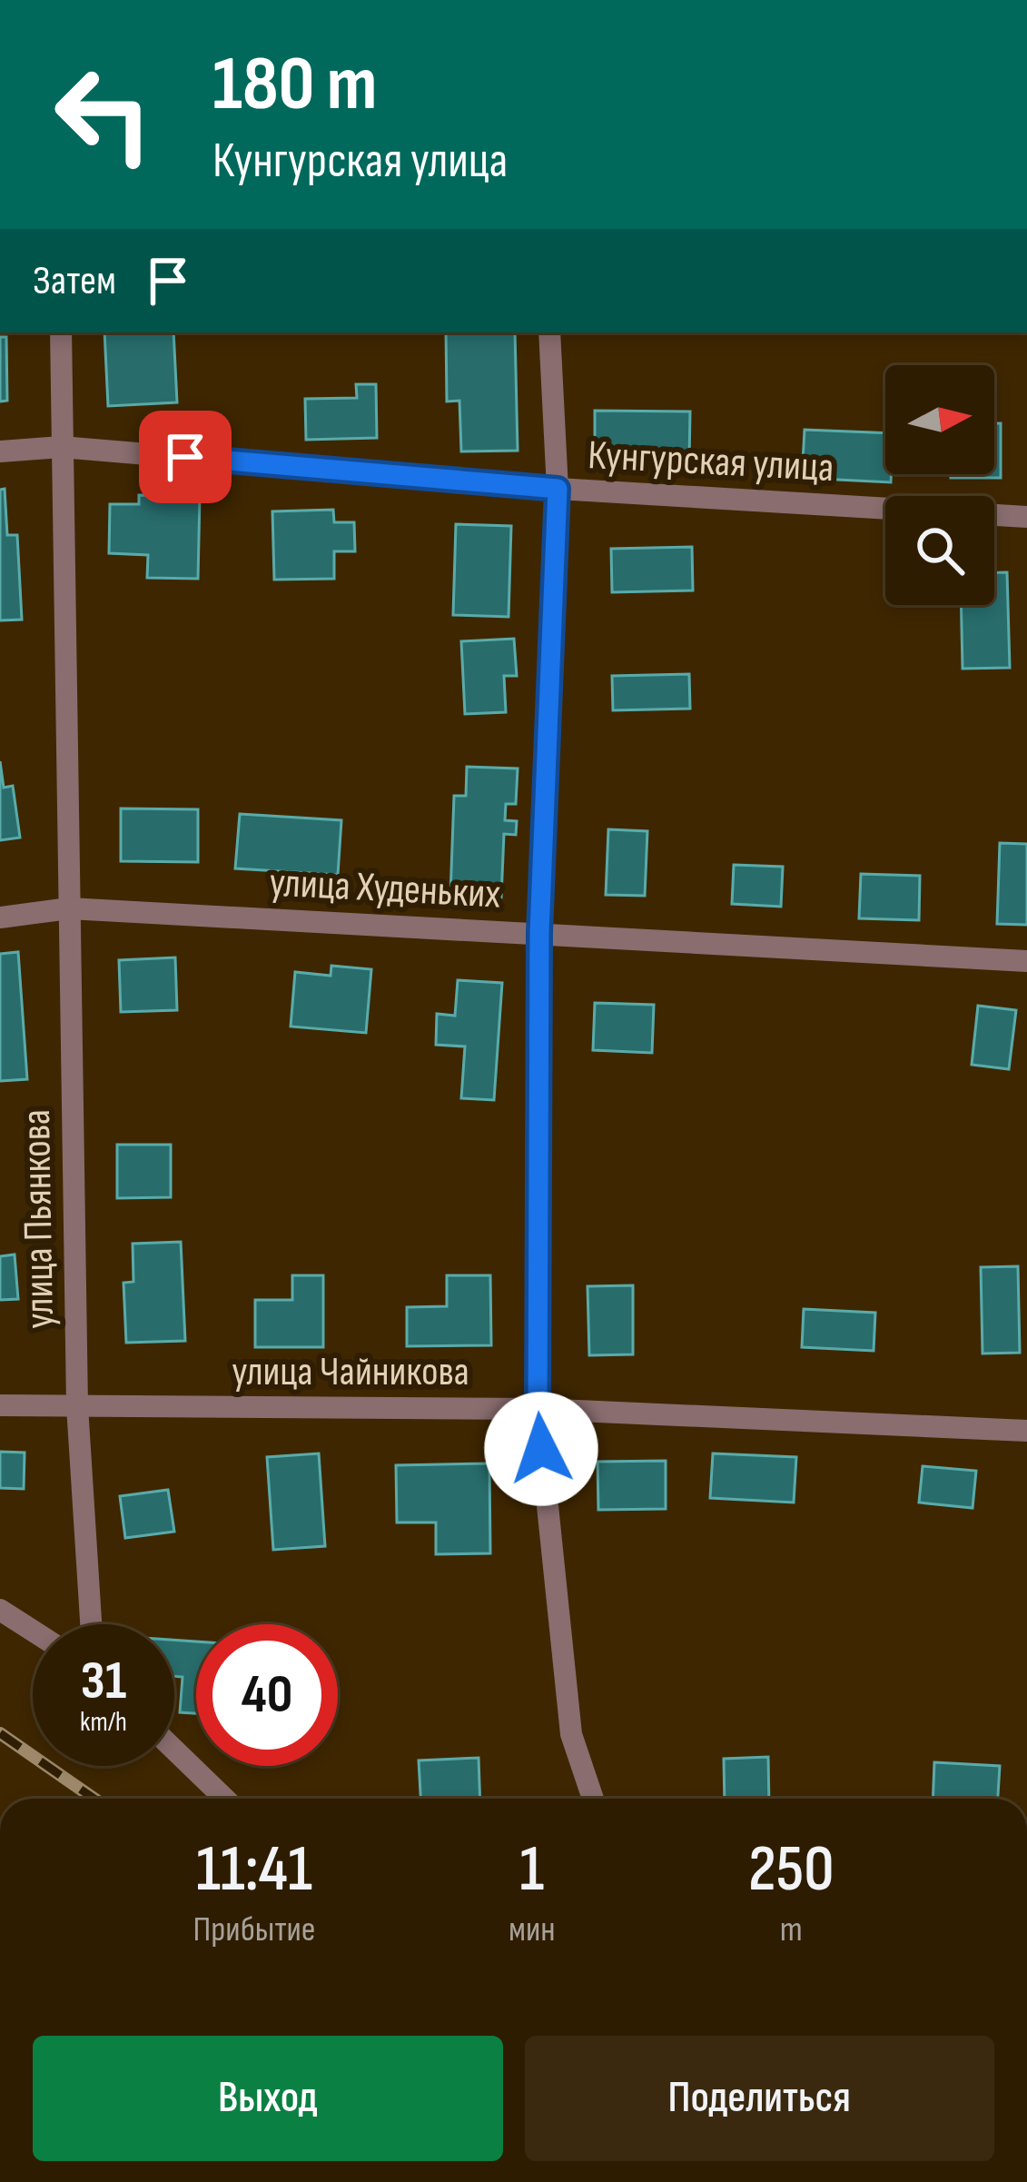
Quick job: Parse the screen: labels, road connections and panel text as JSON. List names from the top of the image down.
{
  "streets": {
    "street": [
      "Кунгурская улица",
      "улица Худеньких",
      "улица Пьянкова",
      "улица Чайникова"
    ]
  },
  "crossings": [
    ["Кунгурская улица", "улица Пьянкова"],
    ["улица Худеньких", "улица Пьянкова"],
    ["улица Пьянкова", "улица Чайникова"]
  ],
  "north": "right",
  "page": {
    "turn": ["180 m", "Кунгурская улица"],
    "then": "Затем",
    "speed": "31 km/h",
    "limit": "40",
    "eta": [
      "11:41",
      "Прибытие",
      "1",
      "мин",
      "250",
      "m"
    ],
    "buttons": ["Выход", "Поделиться"]
  }
}
